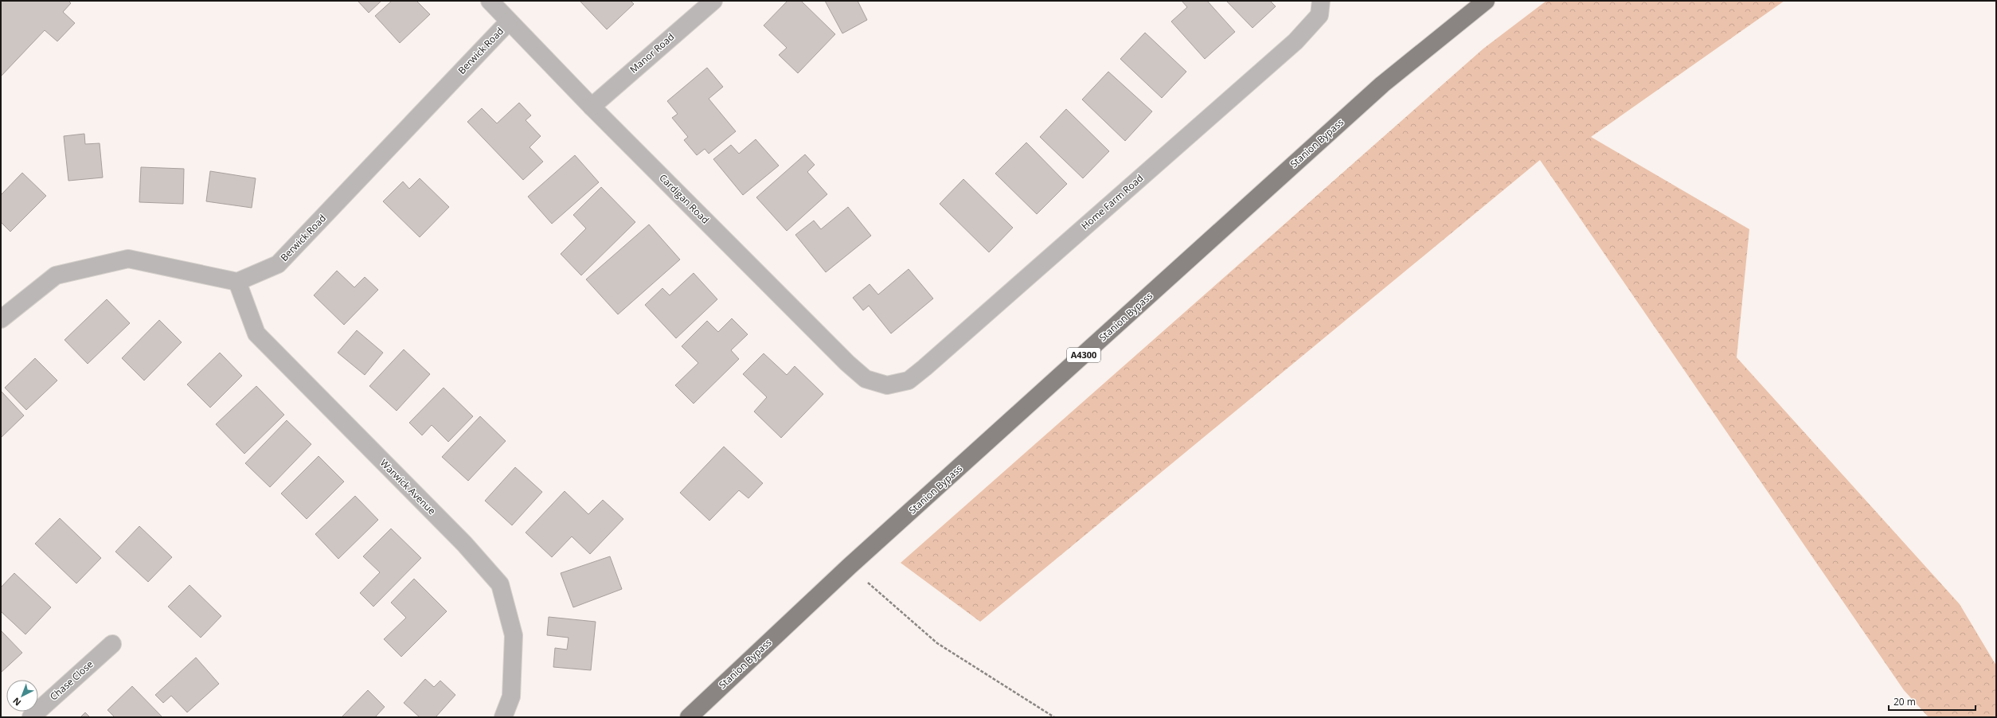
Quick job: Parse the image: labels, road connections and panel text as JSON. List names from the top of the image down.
{
  "streets": {
    "main road": ["Stanion Bypass", "A4300"],
    "street": [
      "Berwick Road",
      "Manor Road",
      "Cardigan Road",
      "Home Farm Road",
      "Warwick Avenue",
      "Chase Close"
    ]
  },
  "crossings": [
    ["Berwick Road", "Cardigan Road"],
    ["Berwick Road", "Warwick Avenue"],
    ["Manor Road", "Cardigan Road"],
    ["Cardigan Road", "Home Farm Road"]
  ],
  "scale_bar": "20 m",
  "north": "bottom left"
}
